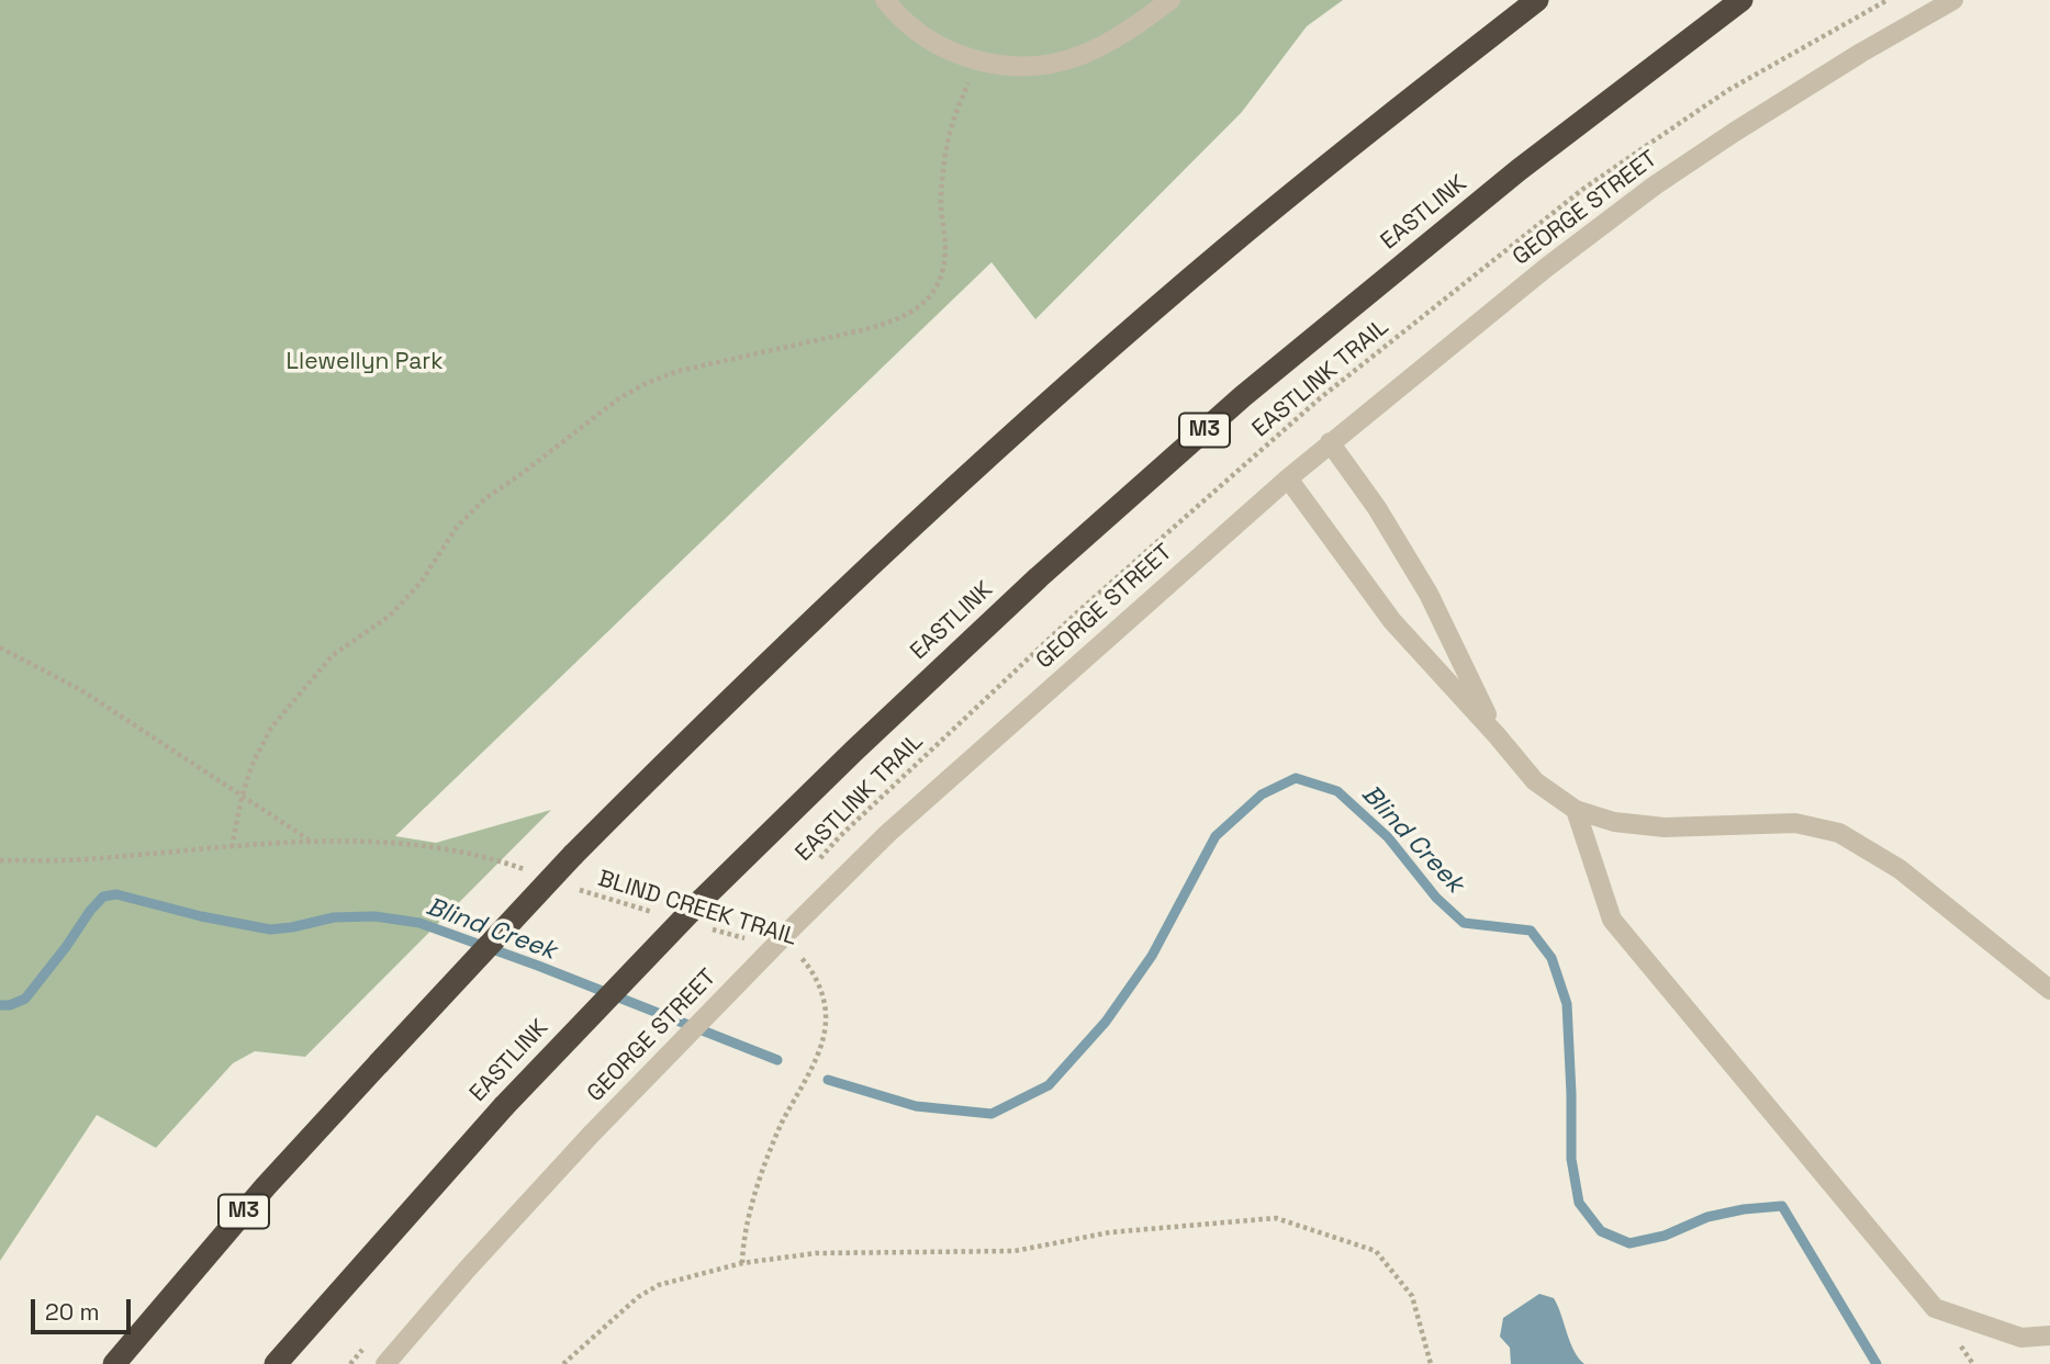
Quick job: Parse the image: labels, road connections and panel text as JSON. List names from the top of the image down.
{
  "streets": {
    "highway": ["EASTLINK", "M3"],
    "street": ["GEORGE STREET"],
    "path": ["EASTLINK TRAIL", "BLIND CREEK TRAIL"]
  },
  "water": ["Blind Creek"],
  "parks": ["Llewellyn Park"],
  "scale_bar": "20 m"
}
